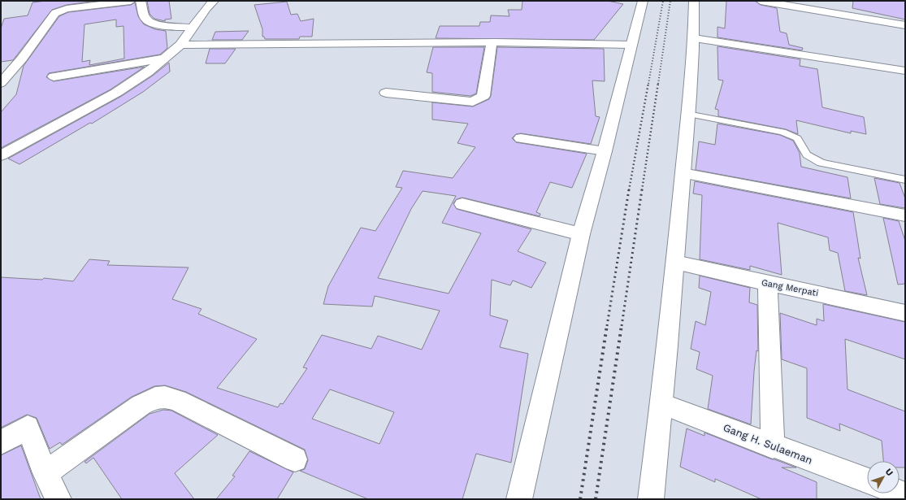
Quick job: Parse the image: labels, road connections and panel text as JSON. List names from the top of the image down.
{
  "streets": {
    "street": ["Gang Merpati", "Gang H. Sulaeman"]
  },
  "north": "top right"
}
